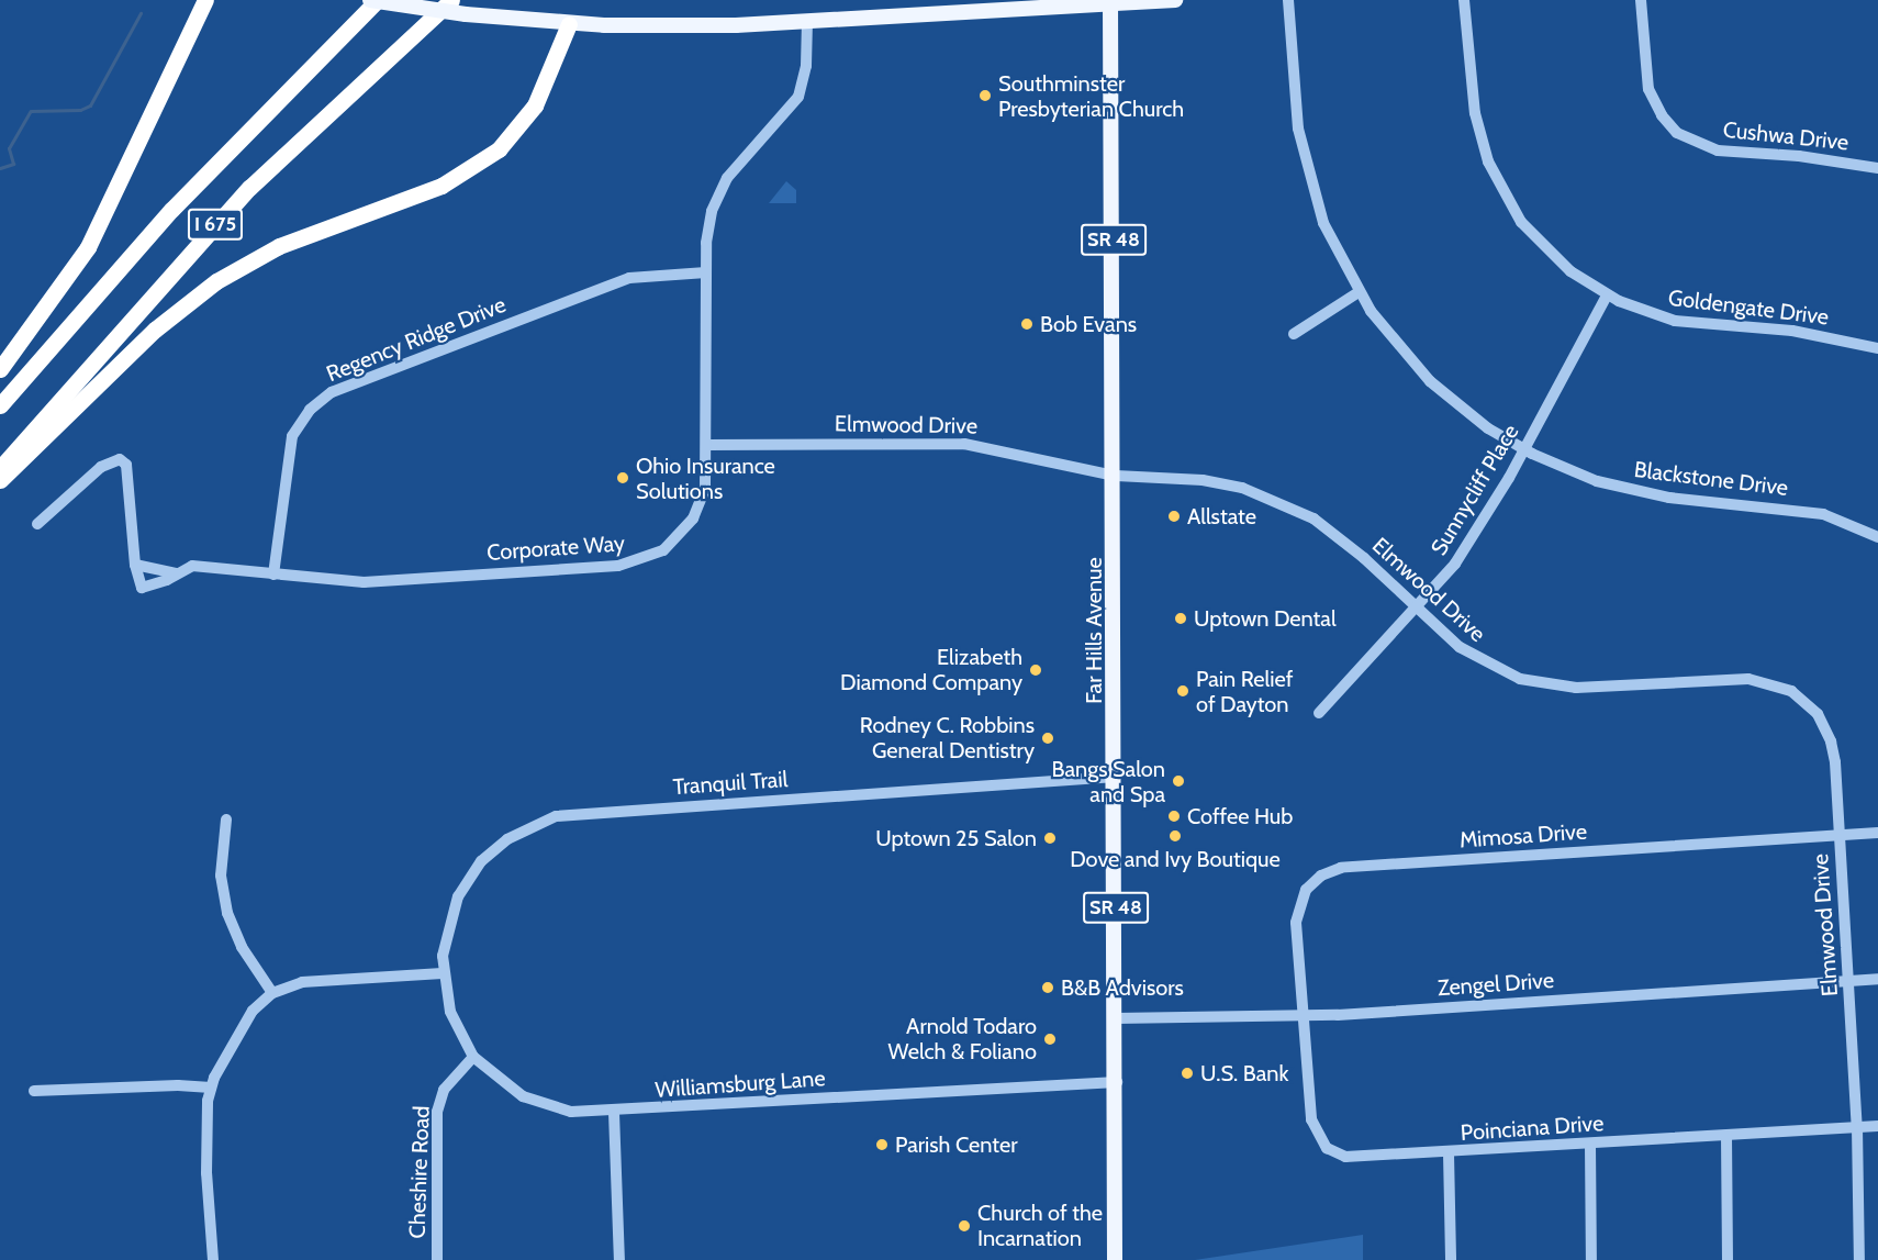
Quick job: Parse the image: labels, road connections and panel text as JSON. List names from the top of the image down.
{
  "streets": {
    "highway": ["I 675"],
    "main road": ["SR 48", "Far Hills Avenue"],
    "street": [
      "Cushwa Drive",
      "Goldengate Drive",
      "Regency Ridge Drive",
      "Elmwood Drive",
      "Blackstone Drive",
      "Sunnycliff Place",
      "Corporate Way",
      "Tranquil Trail",
      "Mimosa Drive",
      "Zengel Drive",
      "Williamsburg Lane",
      "Poinciana Drive",
      "Cheshire Road"
    ]
  },
  "crossings": [
    ["Goldengate Drive", "Sunnycliff Place"],
    ["Regency Ridge Drive", "Corporate Way"],
    ["Elmwood Drive", "Sunnycliff Place"],
    ["Elmwood Drive", "Corporate Way"],
    ["Elmwood Drive", "Far Hills Avenue"],
    ["Elmwood Drive", "Mimosa Drive"],
    ["Elmwood Drive", "Zengel Drive"],
    ["Elmwood Drive", "Poinciana Drive"],
    ["Blackstone Drive", "Sunnycliff Place"],
    ["Far Hills Avenue", "Tranquil Trail"],
    ["Far Hills Avenue", "Zengel Drive"],
    ["Far Hills Avenue", "Williamsburg Lane"],
    ["Tranquil Trail", "Williamsburg Lane"],
    ["Mimosa Drive", "Zengel Drive"],
    ["Mimosa Drive", "Poinciana Drive"],
    ["Zengel Drive", "Poinciana Drive"],
    ["Williamsburg Lane", "Cheshire Road"]
  ],
  "places": [
    "Southminster Presbyterian Church",
    "Bob Evans",
    "Ohio Insurance Solutions",
    "Allstate",
    "Uptown Dental",
    "Elizabeth Diamond Company",
    "Pain Relief of Dayton",
    "Rodney C. Robbins General Dentistry",
    "Bangs Salon and Spa",
    "Coffee Hub",
    "Dove and Ivy Boutique",
    "Uptown 25 Salon",
    "B&B Advisors",
    "Arnold Todaro Welch & Foliano",
    "U.S. Bank",
    "Parish Center",
    "Church of the Incarnation"
  ]
}
